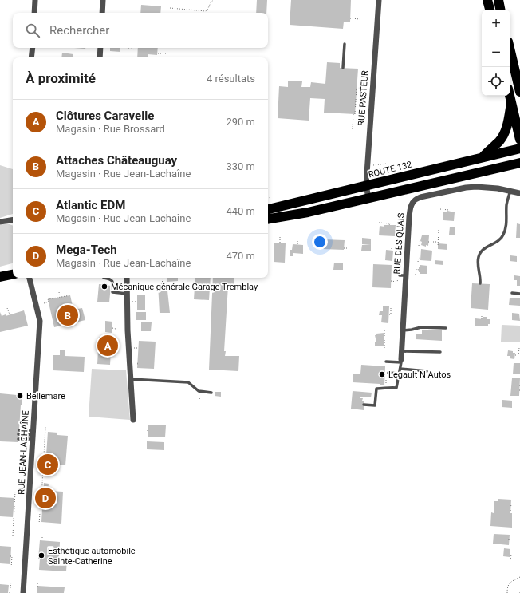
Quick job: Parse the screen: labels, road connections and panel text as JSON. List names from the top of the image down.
{
  "streets": {
    "highway": ["ROUTE 132"],
    "street": ["RUE PASTEUR", "RUE DES QUAIS", "RUE JEAN-LACHAÎNE"]
  },
  "crossings": [
    ["RUE PASTEUR", "ROUTE 132"]
  ],
  "places": [
    "Mécanique générale Garage Tremblay",
    "Legault N Autos",
    "Bellemare",
    "Esthétique automobile Sainte-Catherine"
  ],
  "page": {
    "map_buttons": ["+", "−"],
    "search": "Rechercher",
    "heading": ["À proximité", "4 résultats"],
    "list": [
      {
        "mark": "A",
        "name": "Clôtures Caravelle",
        "note": "Magasin · Rue Brossard",
        "value": "290 m"
      },
      {
        "mark": "B",
        "name": "Attaches Châteauguay",
        "note": "Magasin · Rue Jean-Lachaîne",
        "value": "330 m"
      },
      {
        "mark": "C",
        "name": "Atlantic EDM",
        "note": "Magasin · Rue Jean-Lachaîne",
        "value": "440 m"
      },
      {
        "mark": "D",
        "name": "Mega-Tech",
        "note": "Magasin · Rue Jean-Lachaîne",
        "value": "470 m"
      }
    ],
    "pins": [
      "B",
      "A",
      "C",
      "D"
    ]
  }
}
